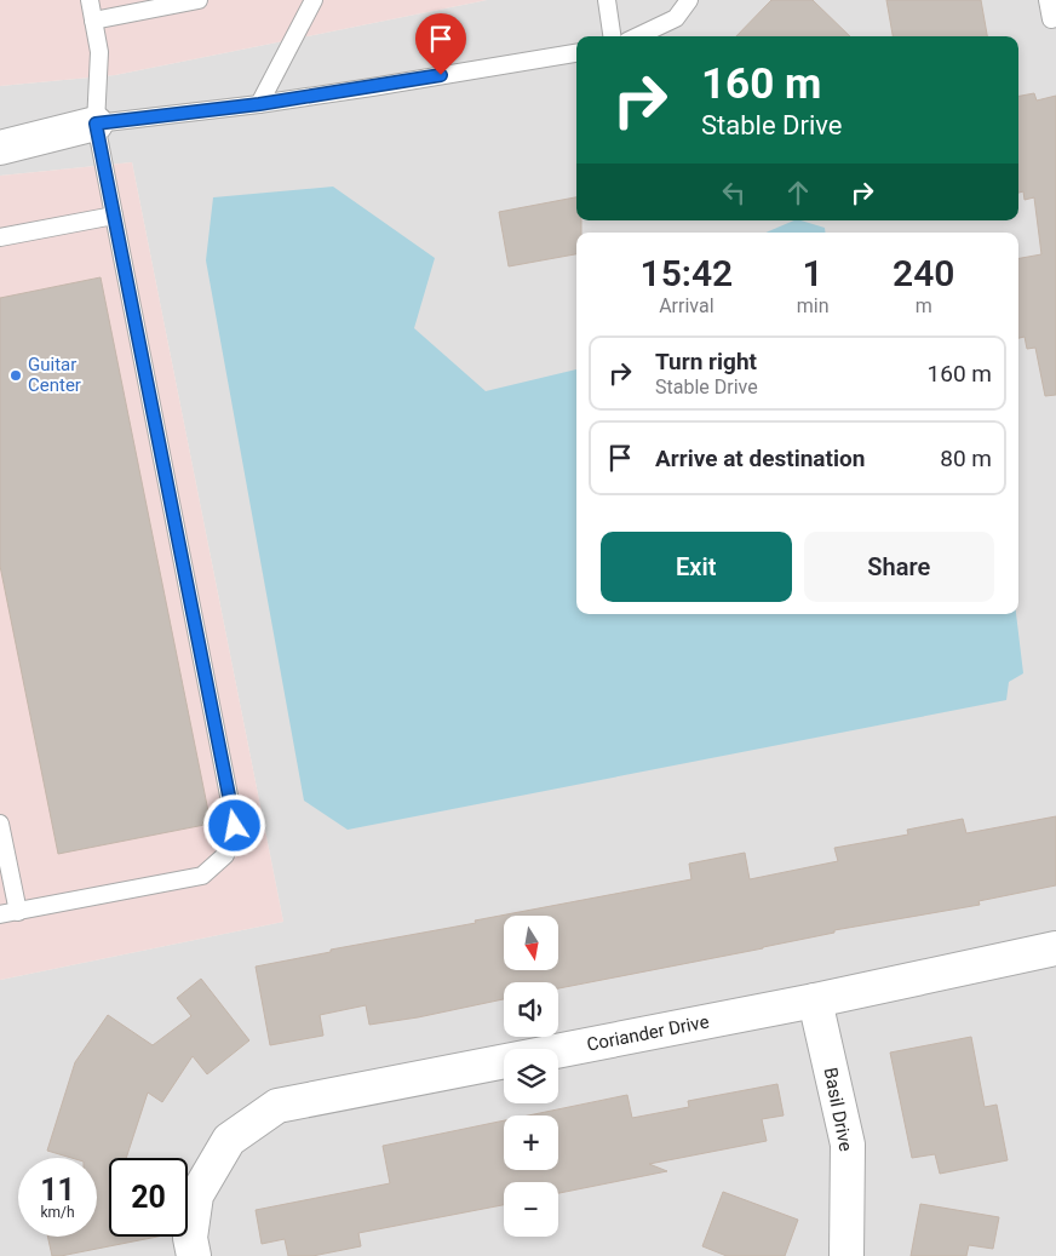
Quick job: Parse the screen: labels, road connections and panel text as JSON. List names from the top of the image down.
{
  "streets": {
    "street": ["Coriander Drive", "Basil Drive"]
  },
  "crossings": [
    ["Coriander Drive", "Basil Drive"]
  ],
  "places": ["Guitar Center"],
  "north": "bottom",
  "page": {
    "turn": ["160 m", "Stable Drive"],
    "eta": [
      "15:42",
      "Arrival",
      "1",
      "min",
      "240",
      "m"
    ],
    "list": [
      {
        "name": "Turn right",
        "note": "Stable Drive",
        "value": "160 m"
      },
      {
        "name": "Arrive at destination",
        "value": "80 m"
      }
    ],
    "buttons": ["Exit", "Share"],
    "map_buttons": ["+", "−"],
    "speed": "11 km/h",
    "limit": "20"
  }
}
